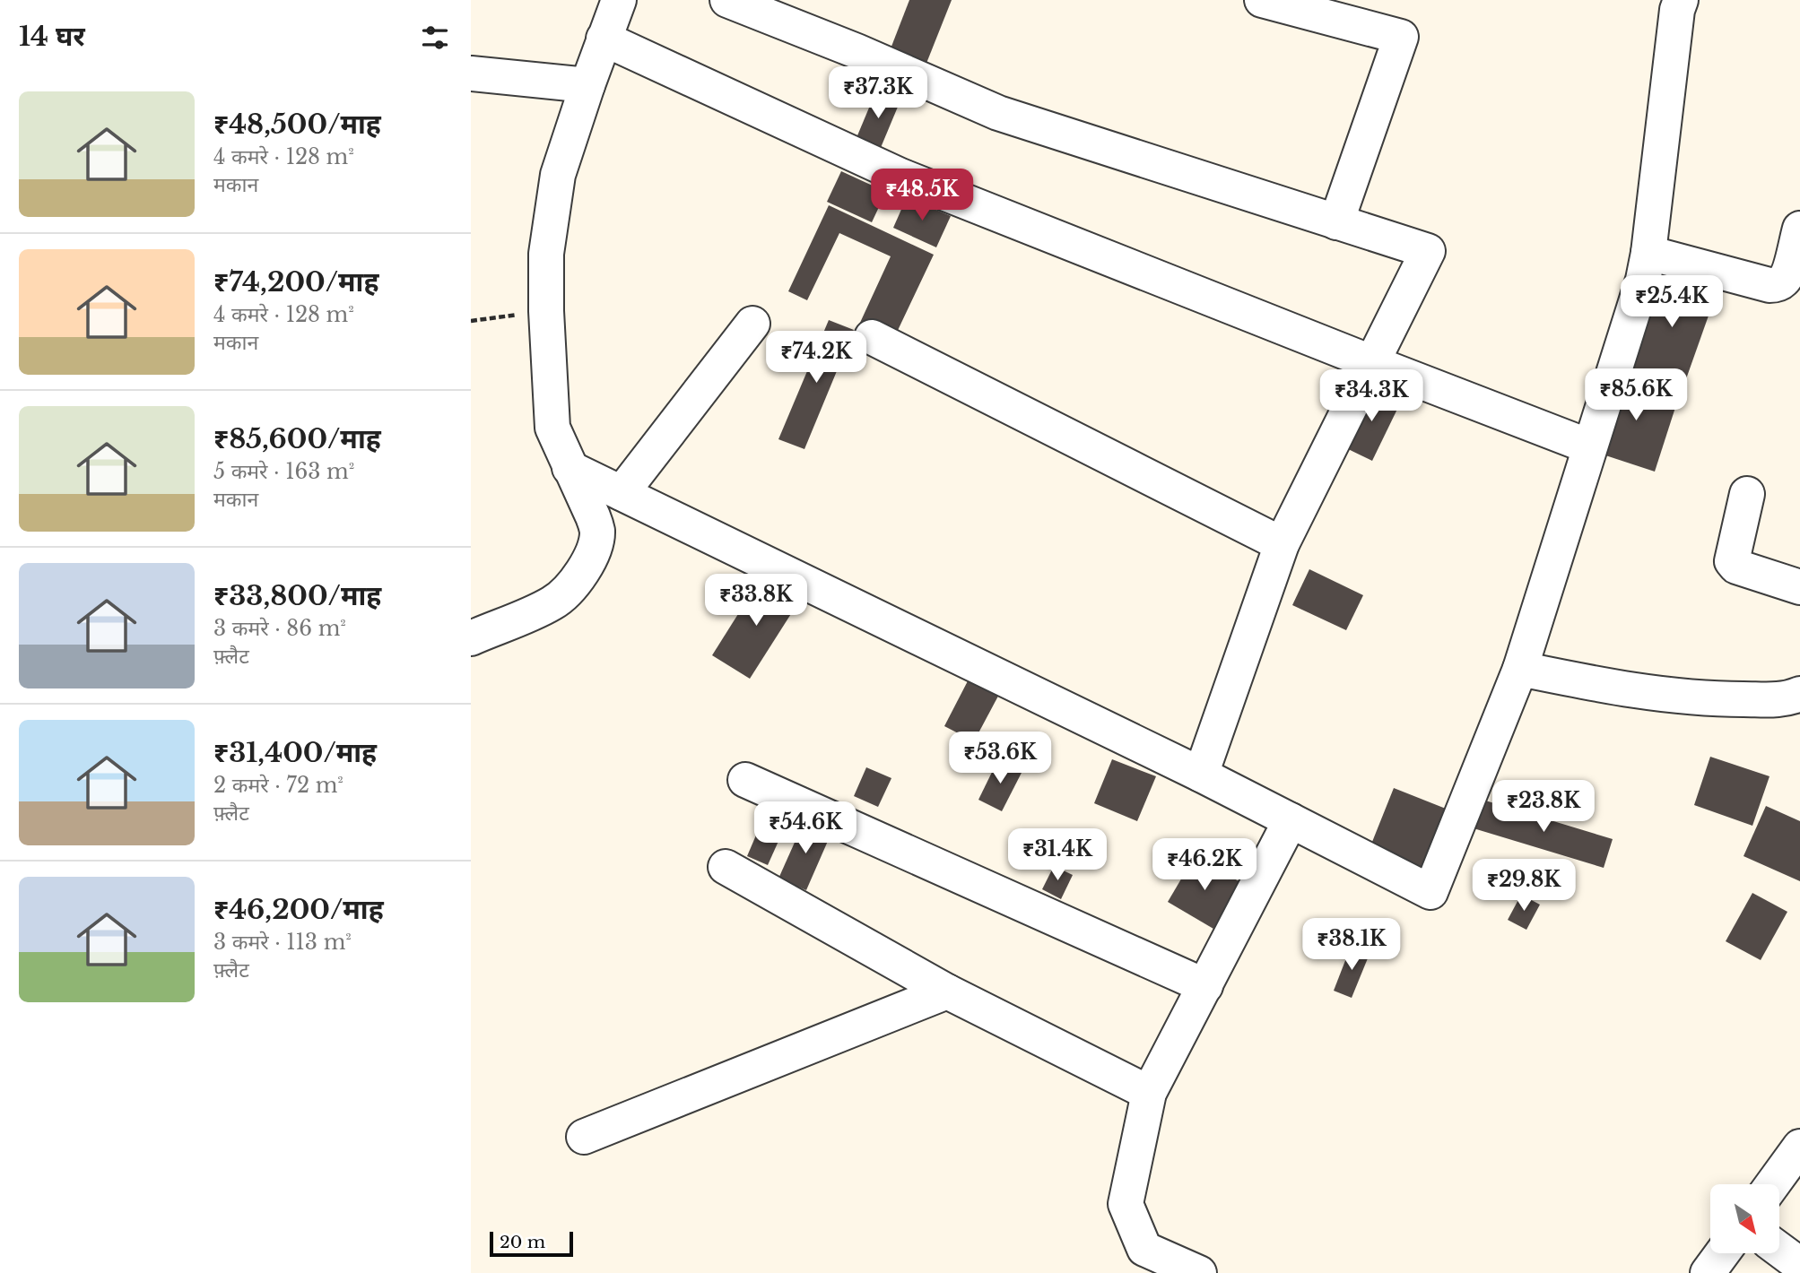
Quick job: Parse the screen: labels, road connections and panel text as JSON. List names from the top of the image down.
{
  "scale_bar": "20 m",
  "north": "bottom right",
  "page": {
    "heading": "14 घर",
    "price": [
      "₹37.3K",
      "₹48.5K",
      "₹25.4K",
      "₹74.2K",
      "₹85.6K",
      "₹34.3K",
      "₹33.8K",
      "₹53.6K",
      "₹23.8K",
      "₹54.6K",
      "₹31.4K",
      "₹46.2K",
      "₹29.8K",
      "₹38.1K"
    ],
    "list": [
      {
        "name": "₹48,500/माह",
        "note": "4 कमरे · 128 m² · मकान"
      },
      {
        "name": "₹74,200/माह",
        "note": "4 कमरे · 128 m² · मकान"
      },
      {
        "name": "₹85,600/माह",
        "note": "5 कमरे · 163 m² · मकान"
      },
      {
        "name": "₹33,800/माह",
        "note": "3 कमरे · 86 m² · फ़्लैट"
      },
      {
        "name": "₹31,400/माह",
        "note": "2 कमरे · 72 m² · फ़्लैट"
      },
      {
        "name": "₹46,200/माह",
        "note": "3 कमरे · 113 m² · फ़्लैट"
      }
    ],
    "scale": "20 m"
  }
}
